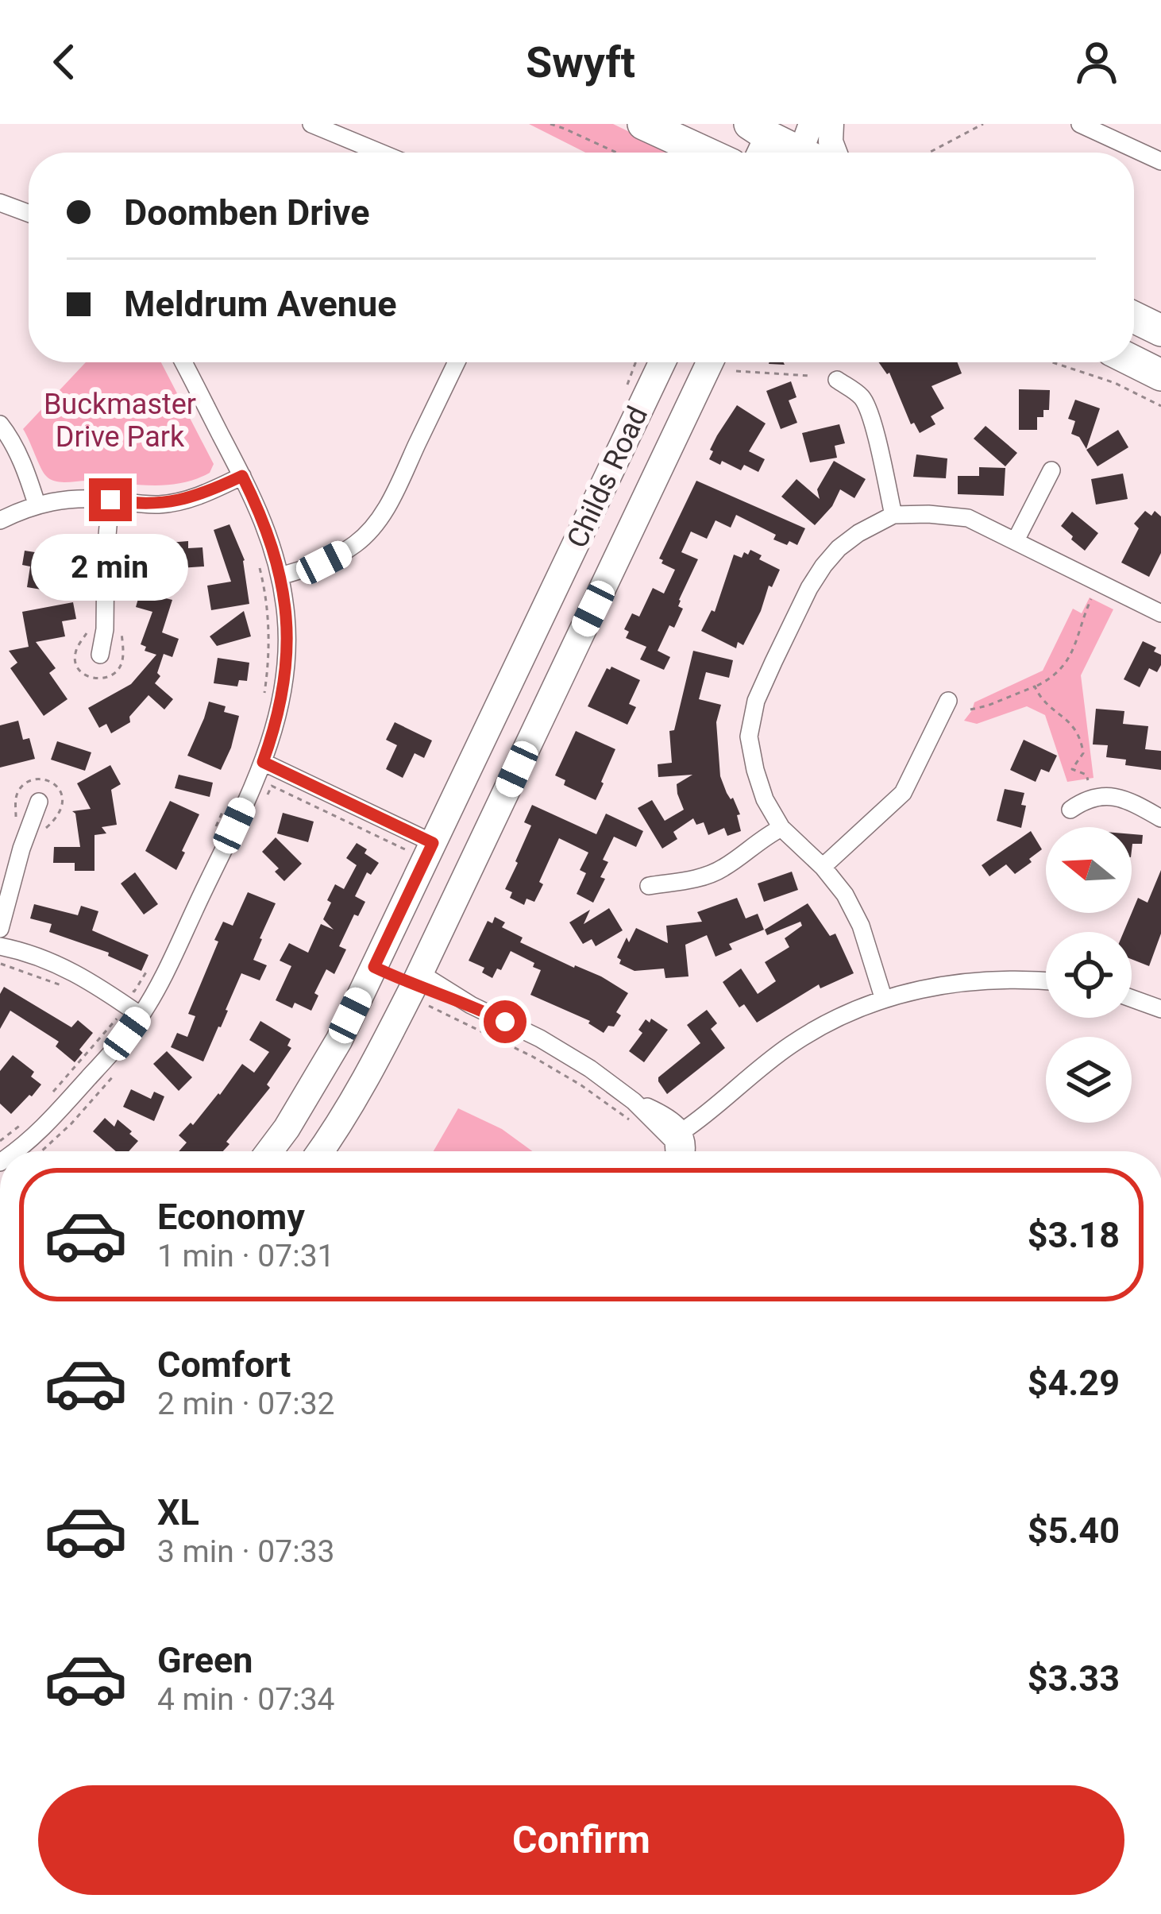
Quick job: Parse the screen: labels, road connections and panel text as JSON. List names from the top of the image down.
{
  "streets": {
    "main road": ["Childs Road"]
  },
  "parks": ["Buckmaster Drive Park"],
  "north": "left",
  "page": {
    "header": "Swyft",
    "banner": ["Doomben Drive", "Meldrum Avenue"],
    "bubble": "2 min",
    "list": [
      {
        "name": "Economy",
        "note": "1 min · 07:31",
        "value": "$3.18"
      },
      {
        "name": "Comfort",
        "note": "2 min · 07:32",
        "value": "$4.29"
      },
      {
        "name": "XL",
        "note": "3 min · 07:33",
        "value": "$5.40"
      },
      {
        "name": "Green",
        "note": "4 min · 07:34",
        "value": "$3.33"
      }
    ],
    "buttons": "Confirm"
  }
}
